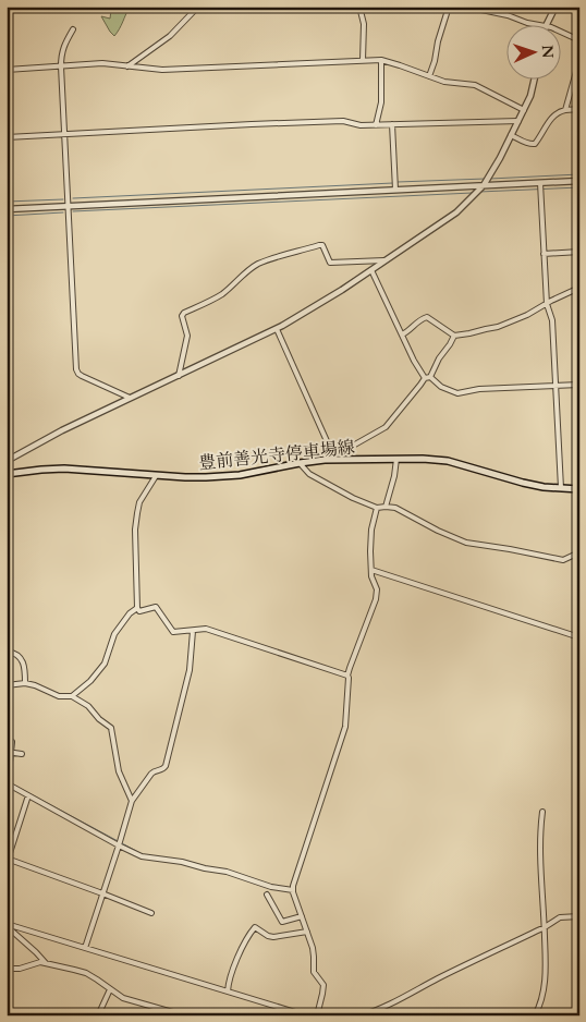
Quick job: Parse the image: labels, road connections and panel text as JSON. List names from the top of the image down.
{
  "streets": {
    "main road": ["豊前善光寺停車場線"]
  },
  "north": "right"
}
